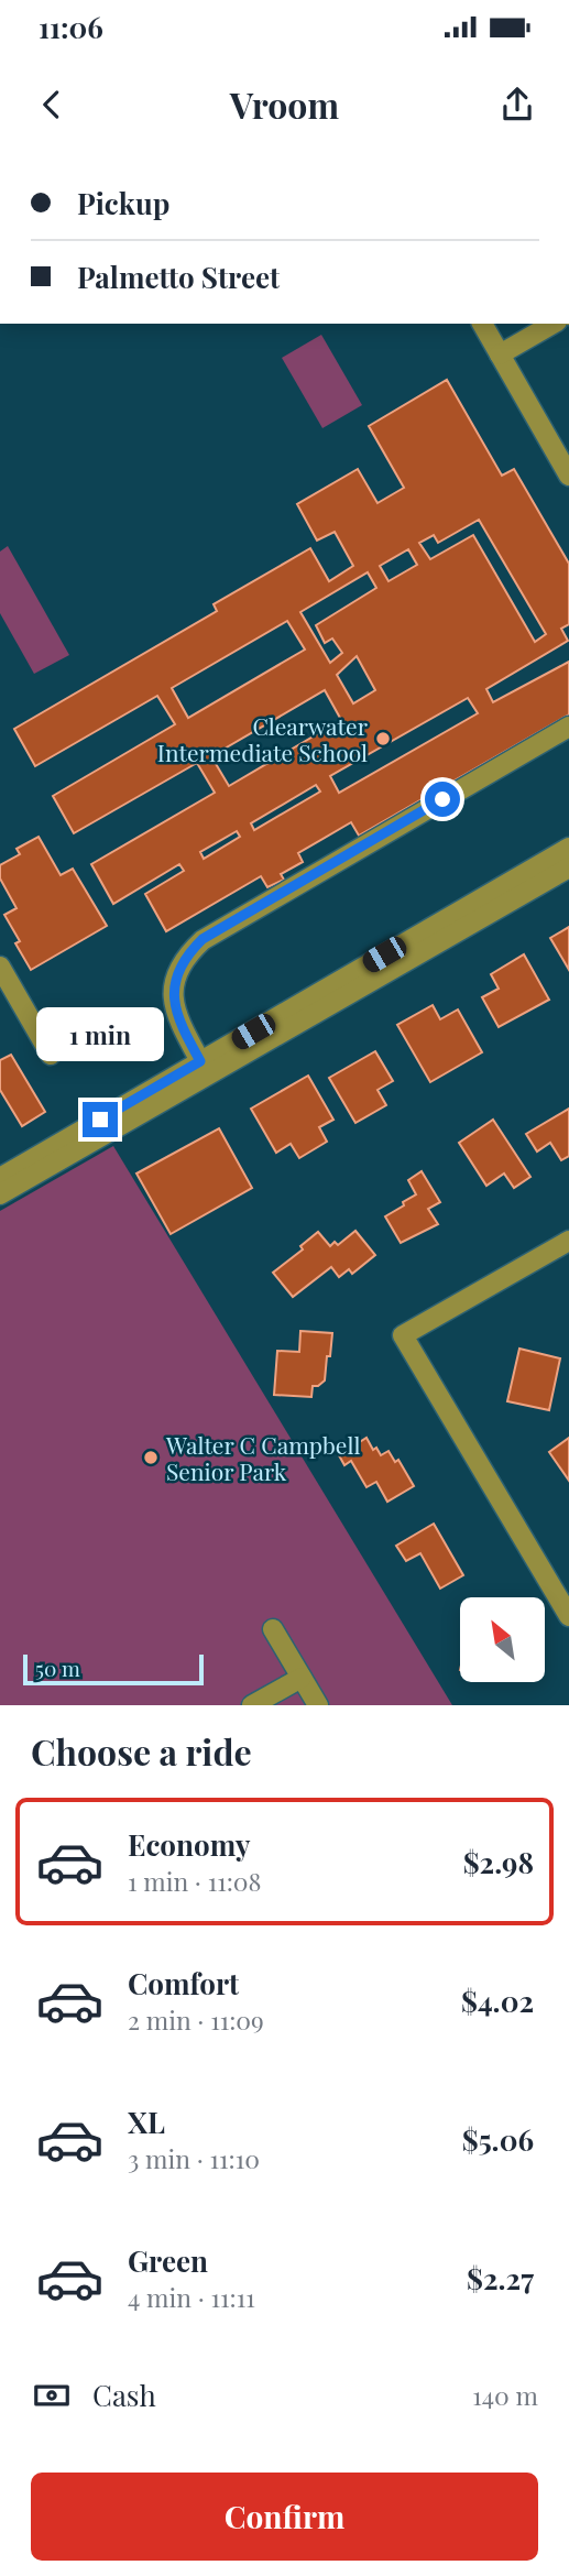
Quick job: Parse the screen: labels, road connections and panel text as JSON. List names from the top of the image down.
{
  "places": ["Clearwater Intermediate School", "Walter C Campbell Senior Park"],
  "scale_bar": "50 m",
  "north": "top left",
  "page": {
    "status": "11:06",
    "header": "Vroom",
    "banner": ["Pickup", "Palmetto Street"],
    "bubble": "1 min",
    "scale": "50 m",
    "heading": "Choose a ride",
    "list": [
      {
        "name": "Economy",
        "note": "1 min · 11:08",
        "value": "$2.98"
      },
      {
        "name": "Comfort",
        "note": "2 min · 11:09",
        "value": "$4.02"
      },
      {
        "name": "XL",
        "note": "3 min · 11:10",
        "value": "$5.06"
      },
      {
        "name": "Green",
        "note": "4 min · 11:11",
        "value": "$2.27"
      }
    ],
    "pay": ["Cash", "140 m"],
    "buttons": "Confirm"
  }
}
